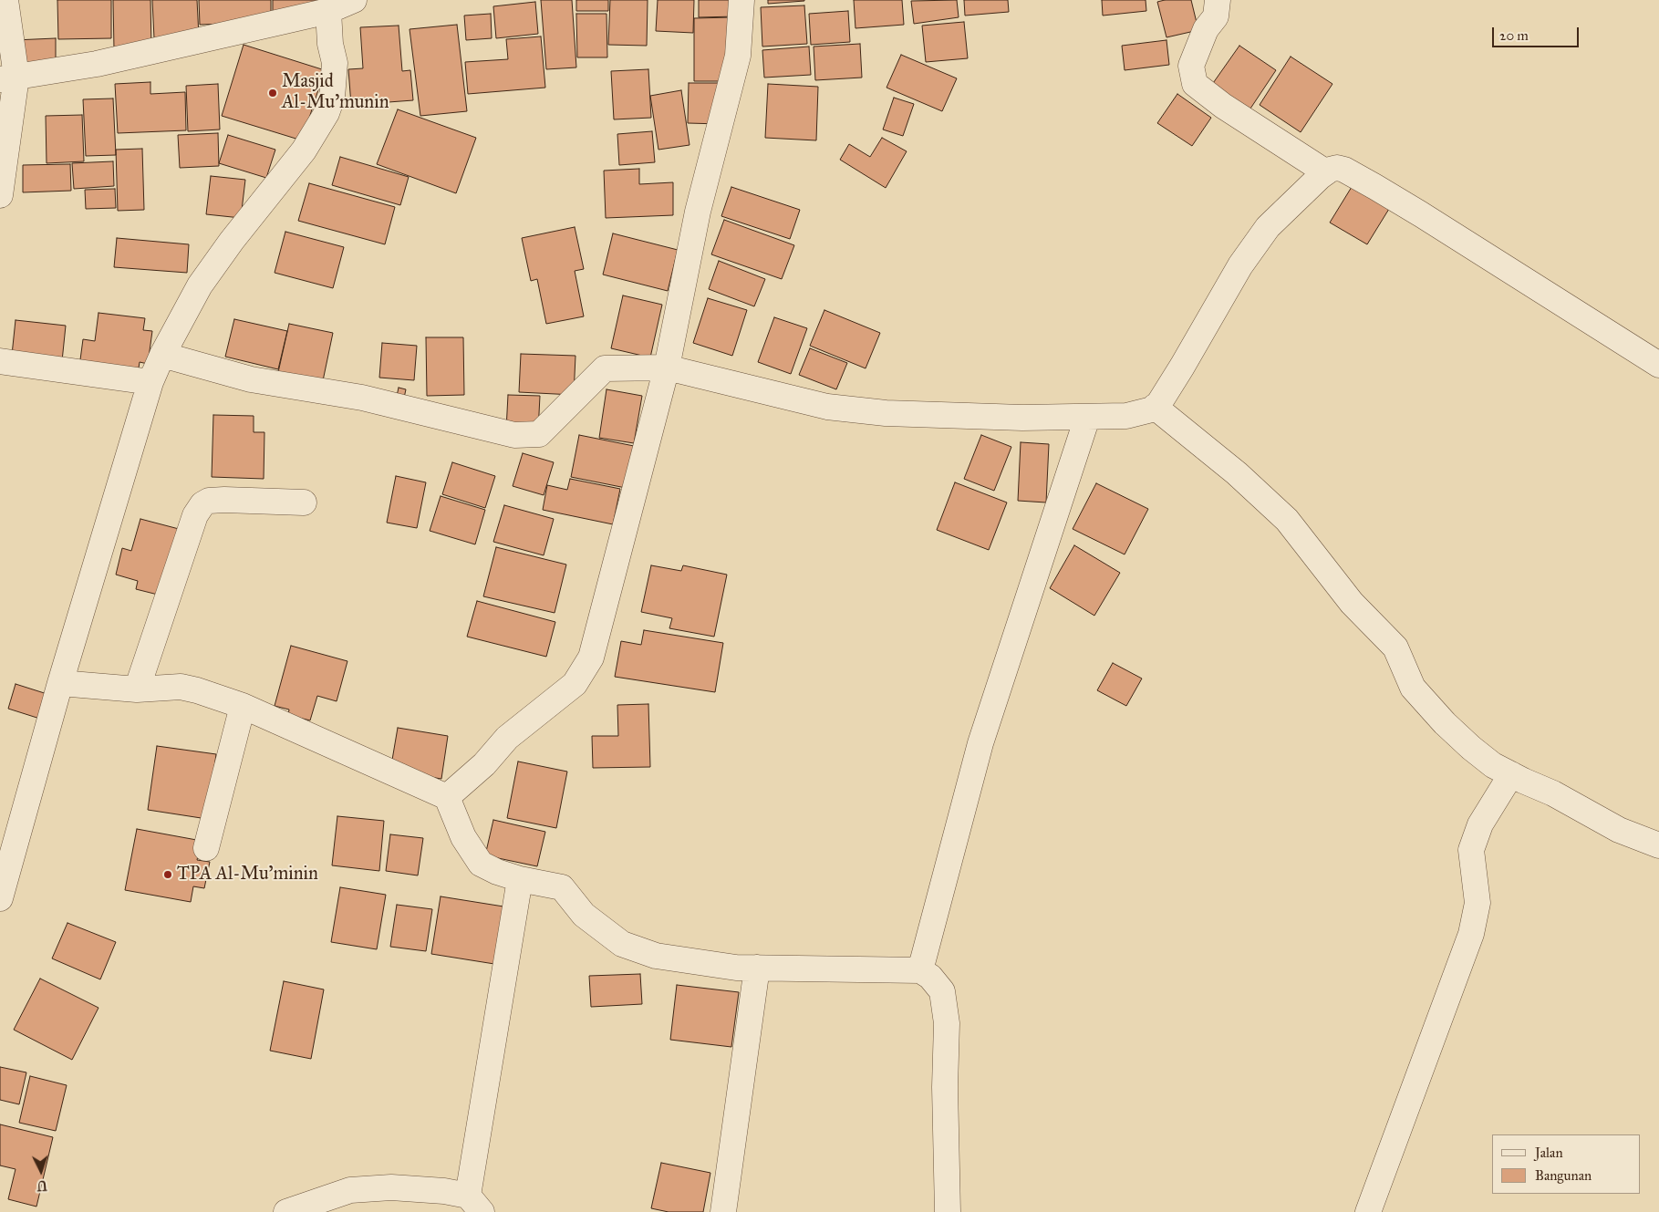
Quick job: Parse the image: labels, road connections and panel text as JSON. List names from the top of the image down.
{
  "places": ["Masjid Al-Mu'munin", "TPA Al-Mu'minin"],
  "legend": ["Jalan", "Bangunan"],
  "scale_bar": "20 m",
  "north": "bottom"
}
